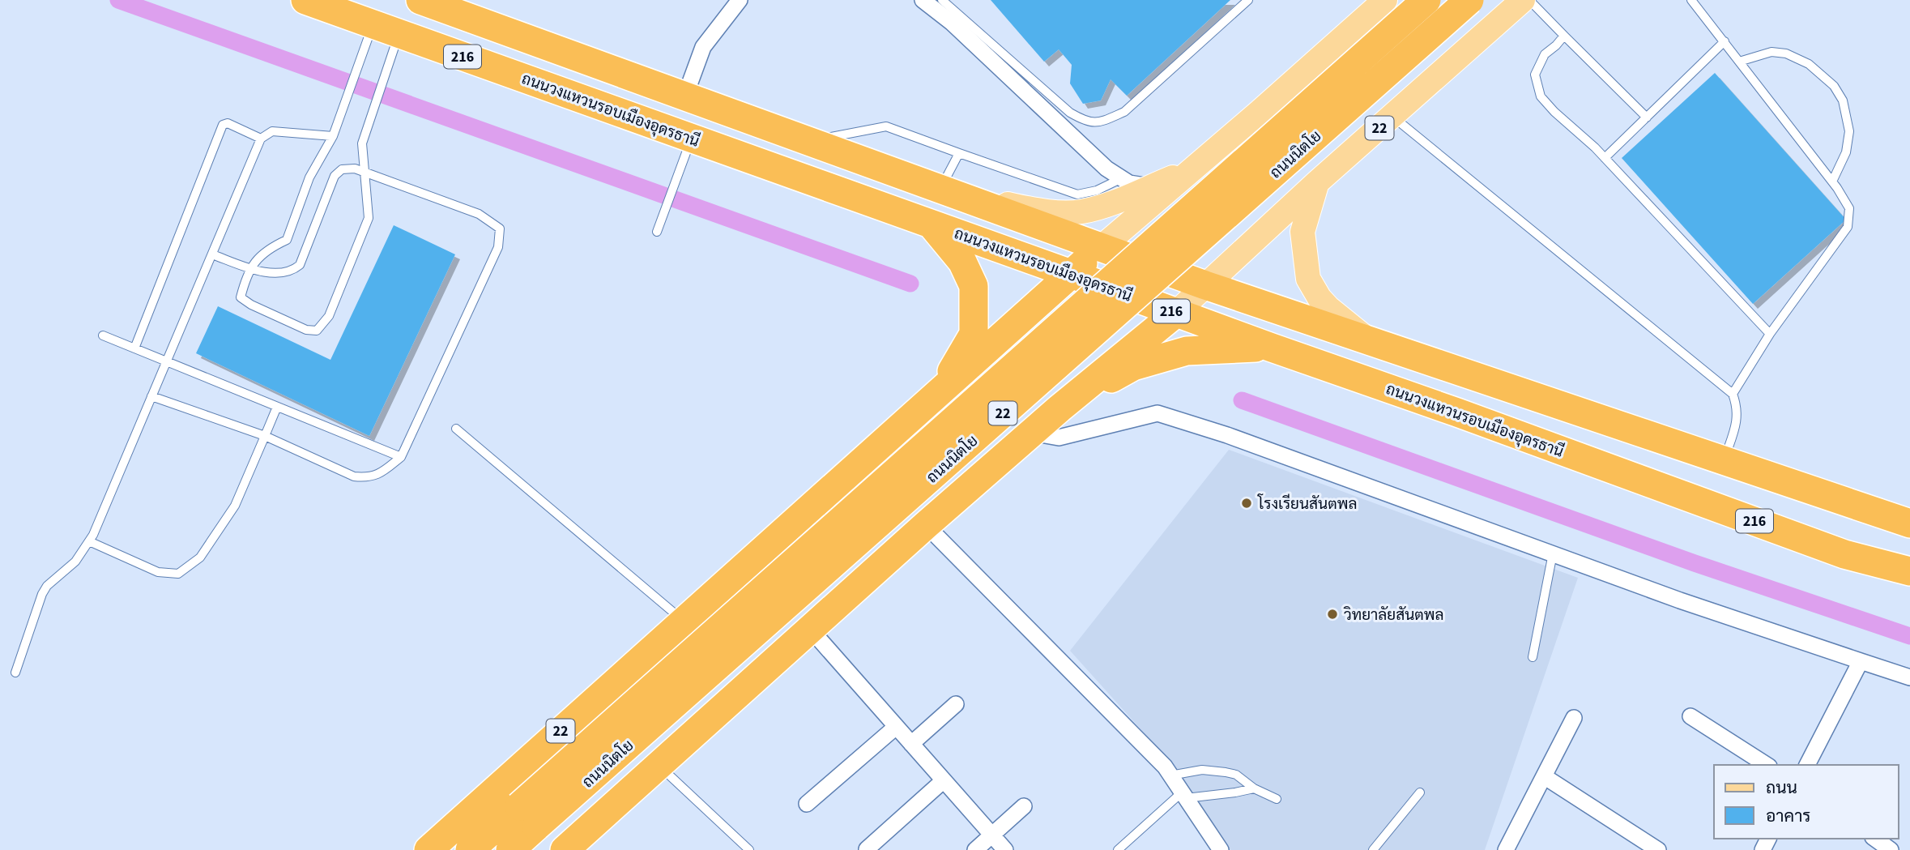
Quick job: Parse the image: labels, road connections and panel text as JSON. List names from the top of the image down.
{
  "streets": {
    "highway": [
      "216",
      "ถนนวงแหวนรอบเมืองอุดรธานี",
      "22",
      "ถนนนิตโย"
    ]
  },
  "crossings": [
    ["216", "22"],
    ["216", "ถนนนิตโย"],
    ["ถนนวงแหวนรอบเมืองอุดรธานี", "22"],
    ["ถนนวงแหวนรอบเมืองอุดรธานี", "ถนนนิตโย"]
  ],
  "places": ["โรงเรียนสันตพล", "วิทยาลัยสันตพล"],
  "legend": ["ถนน", "อาคาร"]
}
